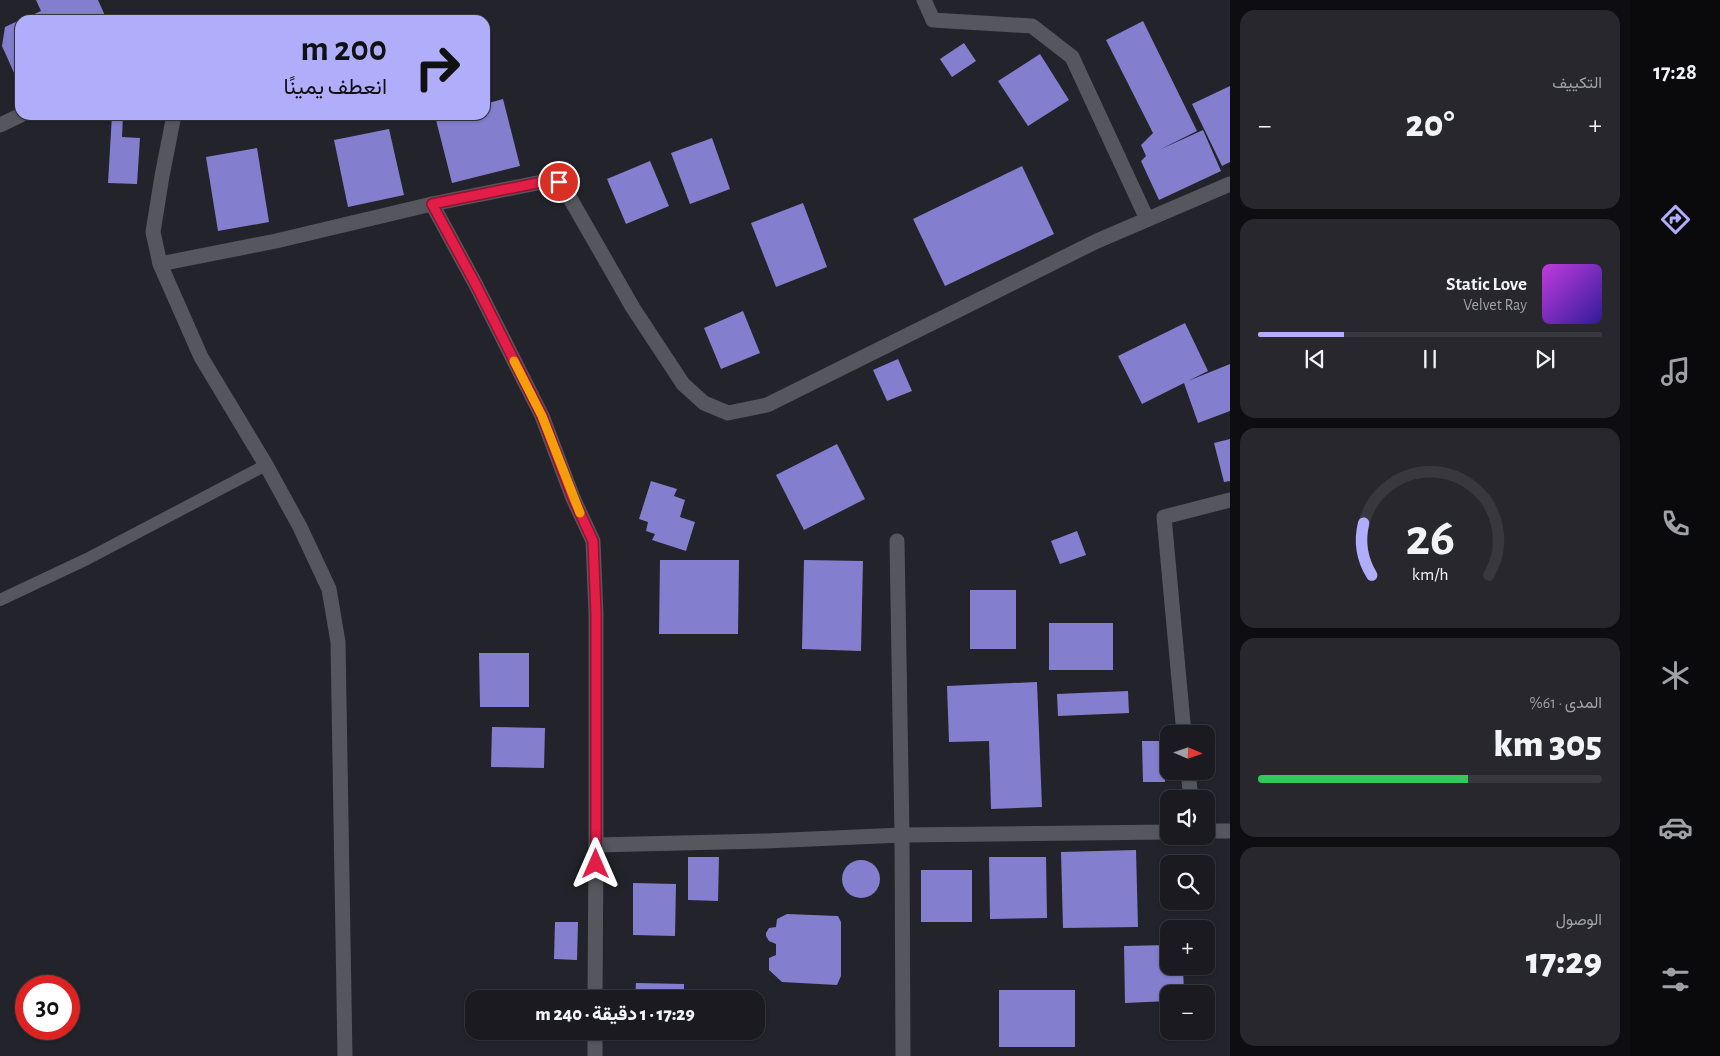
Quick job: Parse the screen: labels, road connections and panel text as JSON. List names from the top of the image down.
{
  "north": "right",
  "page": {
    "tabs": "17:28",
    "tile": [
      "التكييف",
      ["المدى · 61%", "305 km"],
      ["الوصول", "17:29"]
    ],
    "turn": ["200 m", "انعطف يمينًا"],
    "heat": ["−", "20°", "+"],
    "song": ["Static Love", "Velvet Ray"],
    "map_buttons": ["+", "−"],
    "limit": "30",
    "trip": "17:29 · 1 دقيقة · 240 m",
    "gauge": ["26", "km/h"]
  }
}
